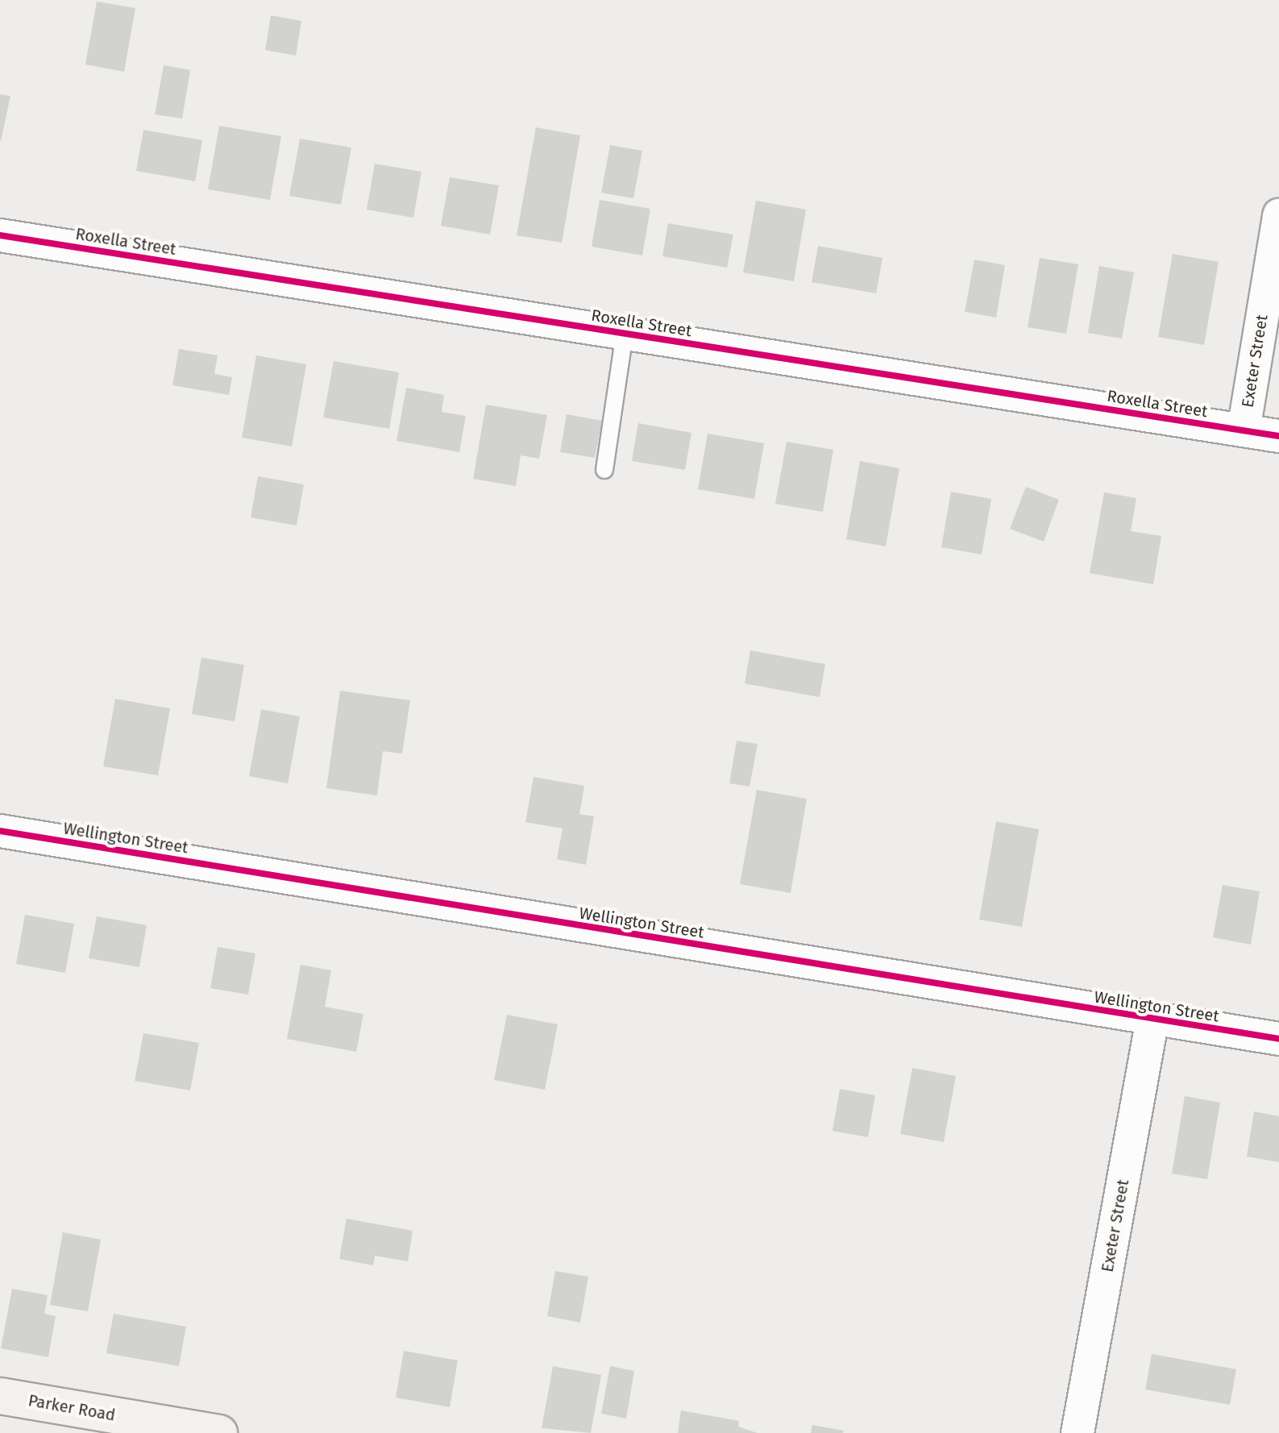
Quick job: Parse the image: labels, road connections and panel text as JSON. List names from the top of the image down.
{
  "streets": {
    "main road": ["Parker Road"],
    "street": ["Roxella Street", "Exeter Street", "Wellington Street"]
  },
  "crossings": [
    ["Roxella Street", "Exeter Street"],
    ["Exeter Street", "Wellington Street"]
  ]
}
